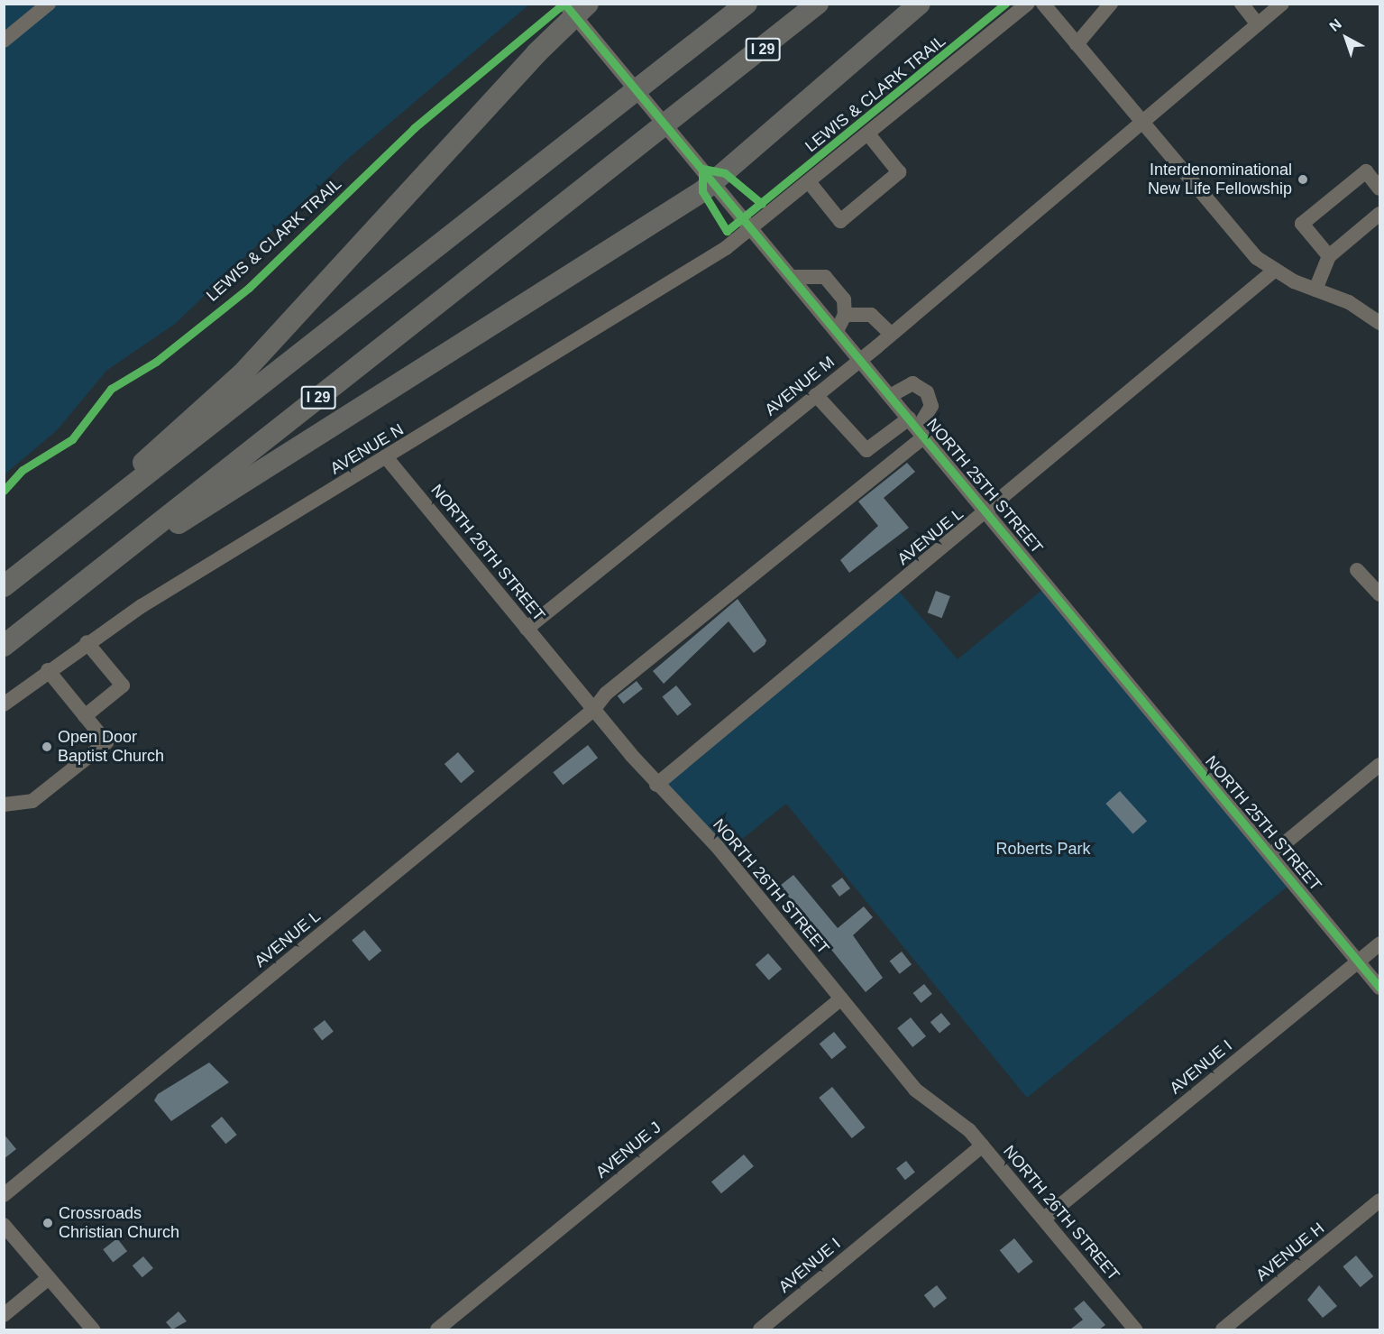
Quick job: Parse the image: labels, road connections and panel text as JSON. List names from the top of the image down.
{
  "streets": {
    "highway": ["I 29"],
    "street": [
      "AVENUE M",
      "AVENUE N",
      "NORTH 25TH STREET",
      "AVENUE L",
      "NORTH 26TH STREET",
      "AVENUE I",
      "AVENUE J",
      "AVENUE H"
    ],
    "cycle path": ["LEWIS & CLARK TRAIL"]
  },
  "crossings": [
    ["AVENUE M", "NORTH 25TH STREET"],
    ["AVENUE M", "NORTH 26TH STREET"],
    ["AVENUE N", "NORTH 25TH STREET"],
    ["AVENUE N", "NORTH 26TH STREET"],
    ["NORTH 25TH STREET", "AVENUE L"],
    ["NORTH 25TH STREET", "AVENUE I"],
    ["AVENUE L", "NORTH 26TH STREET"],
    ["NORTH 26TH STREET", "AVENUE I"],
    ["NORTH 26TH STREET", "AVENUE J"]
  ],
  "parks": ["Roberts Park"],
  "places": ["Interdenominational New Life Fellowship", "Open Door Baptist Church", "Crossroads Christian Church"],
  "north": "top left"
}
